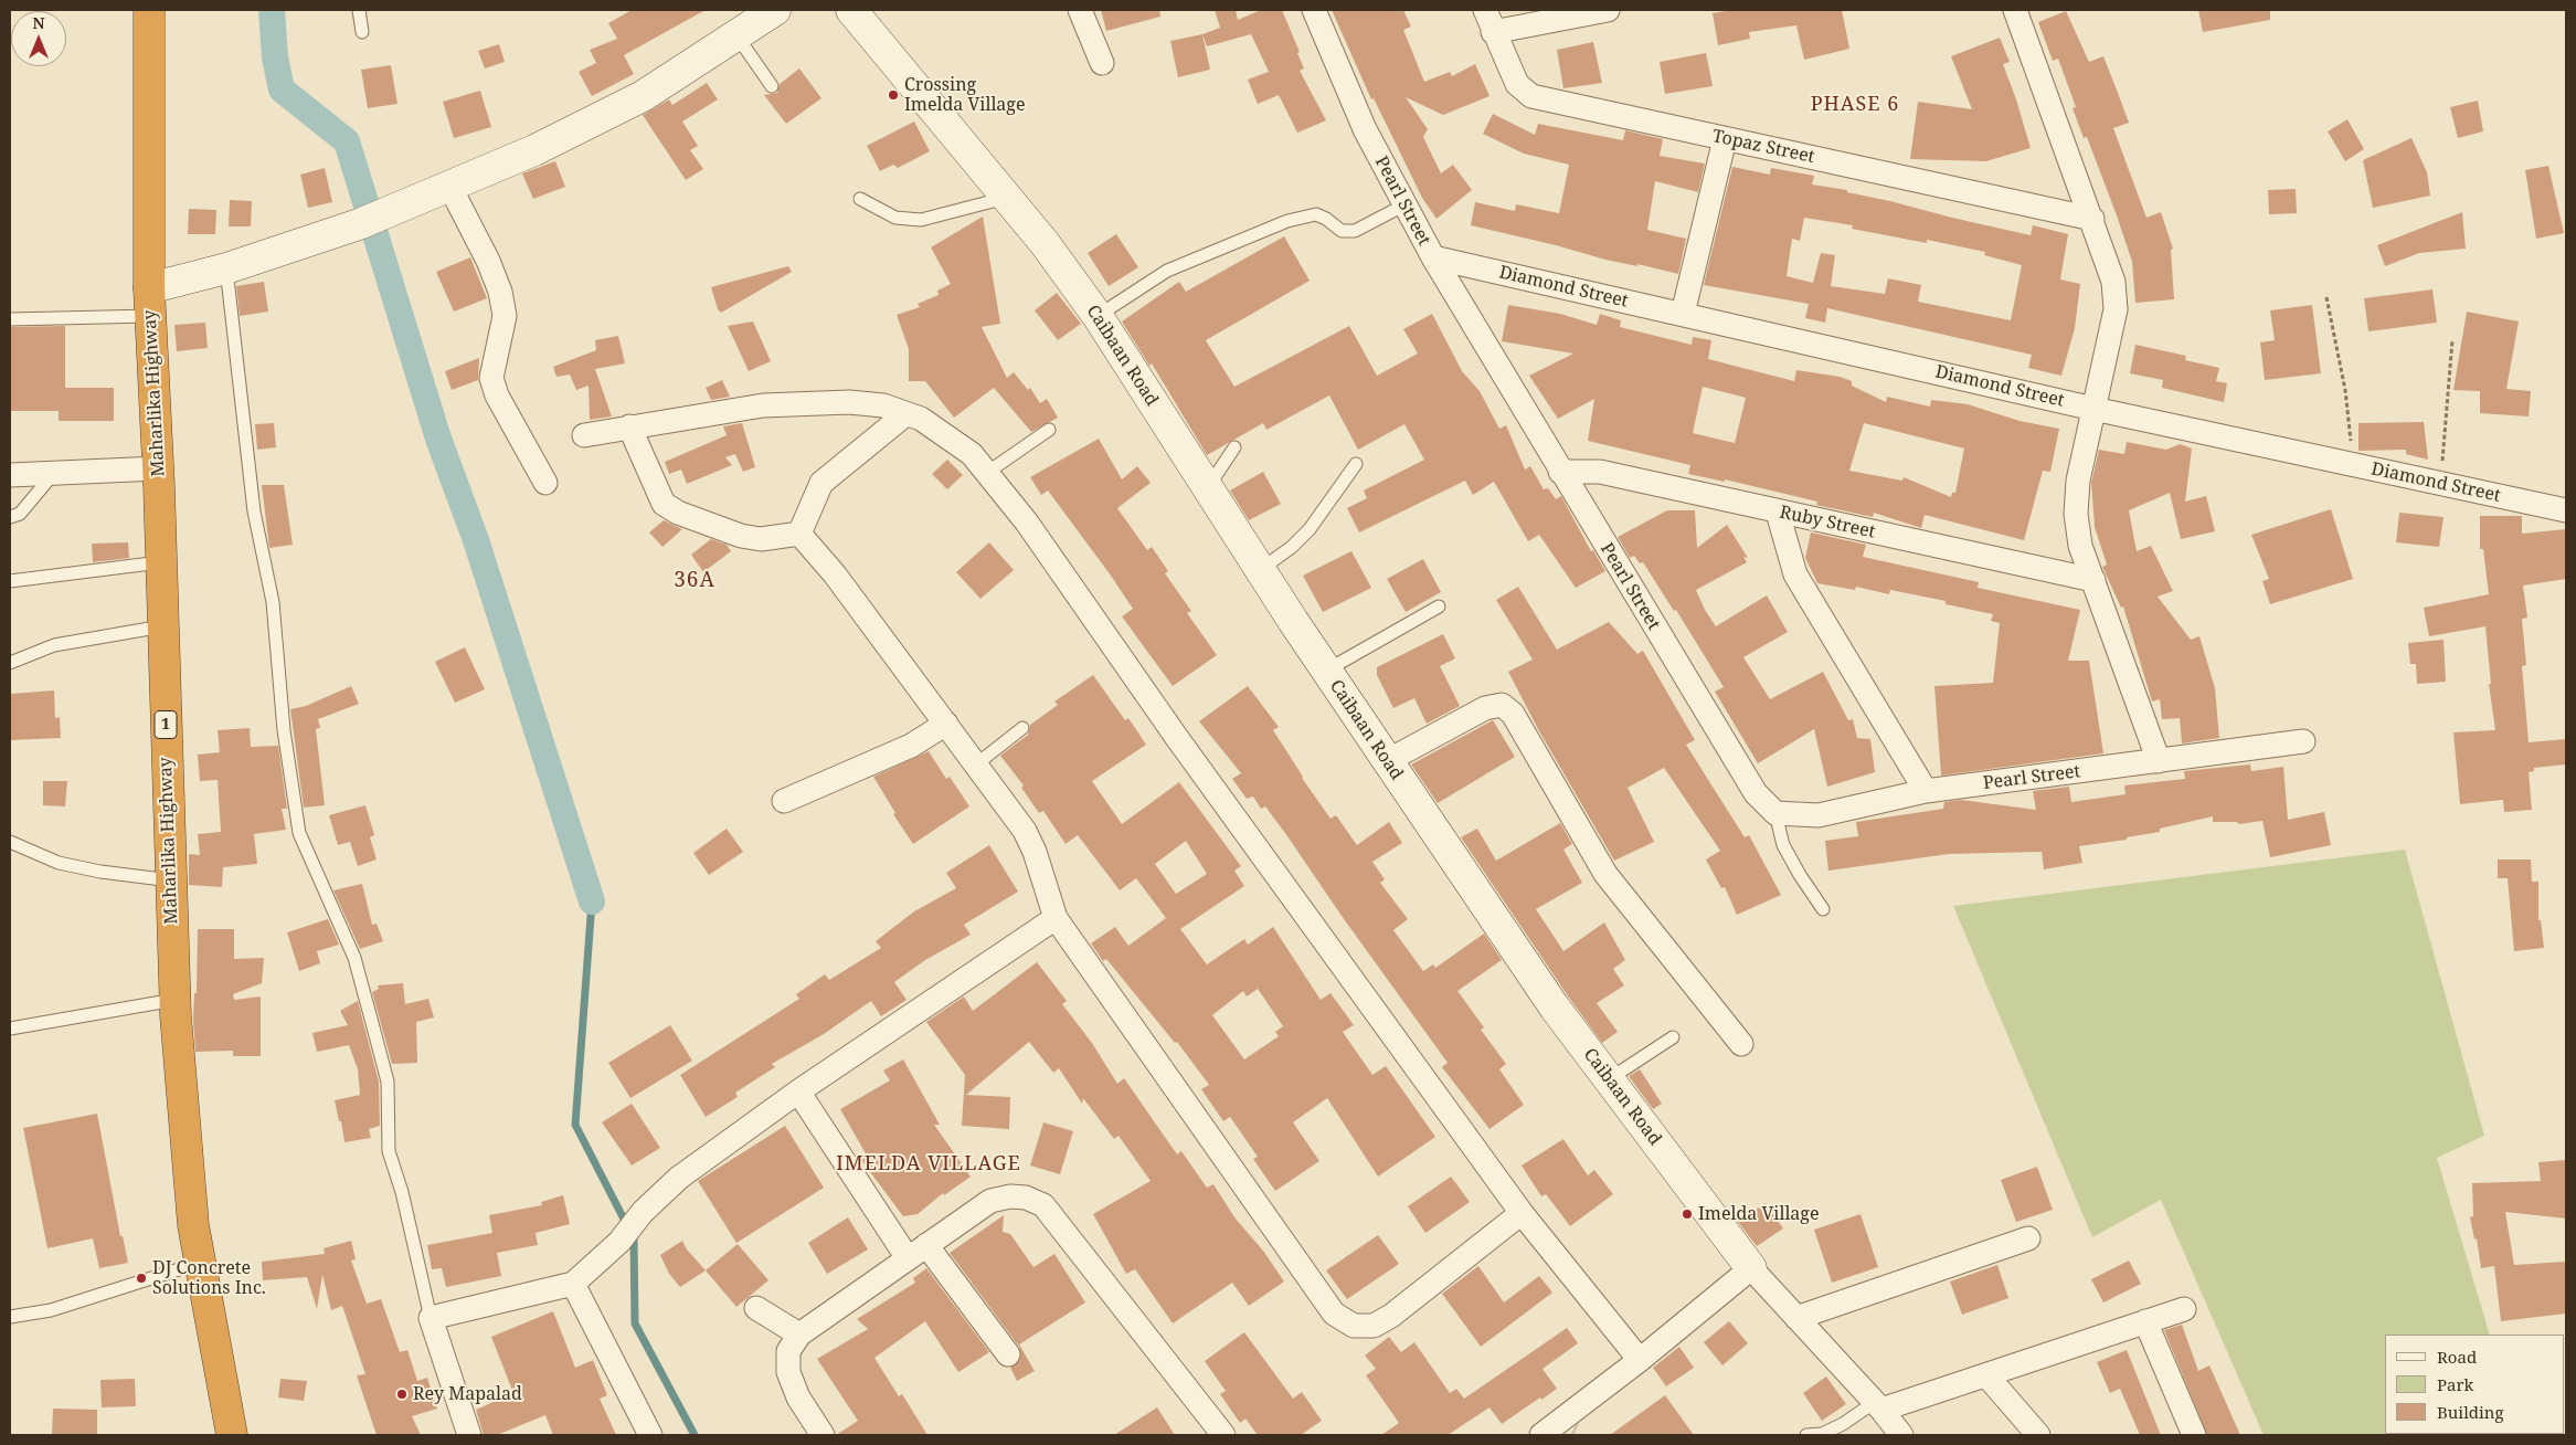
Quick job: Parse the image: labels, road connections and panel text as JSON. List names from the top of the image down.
{
  "streets": {
    "highway": ["Maharlika Highway", "1"],
    "street": [
      "Topaz Street",
      "Pearl Street",
      "Diamond Street",
      "Caibaan Road",
      "Ruby Street"
    ]
  },
  "crossings": [
    ["Pearl Street", "Diamond Street"],
    ["Pearl Street", "Ruby Street"]
  ],
  "districts": ["PHASE 6", "36A", "IMELDA VILLAGE"],
  "places": [
    "Crossing Imelda Village",
    "Imelda Village",
    "DJ Concrete Solutions Inc.",
    "Rey Mapalad"
  ],
  "legend": ["Road", "Park", "Building"],
  "north": "top"
}
